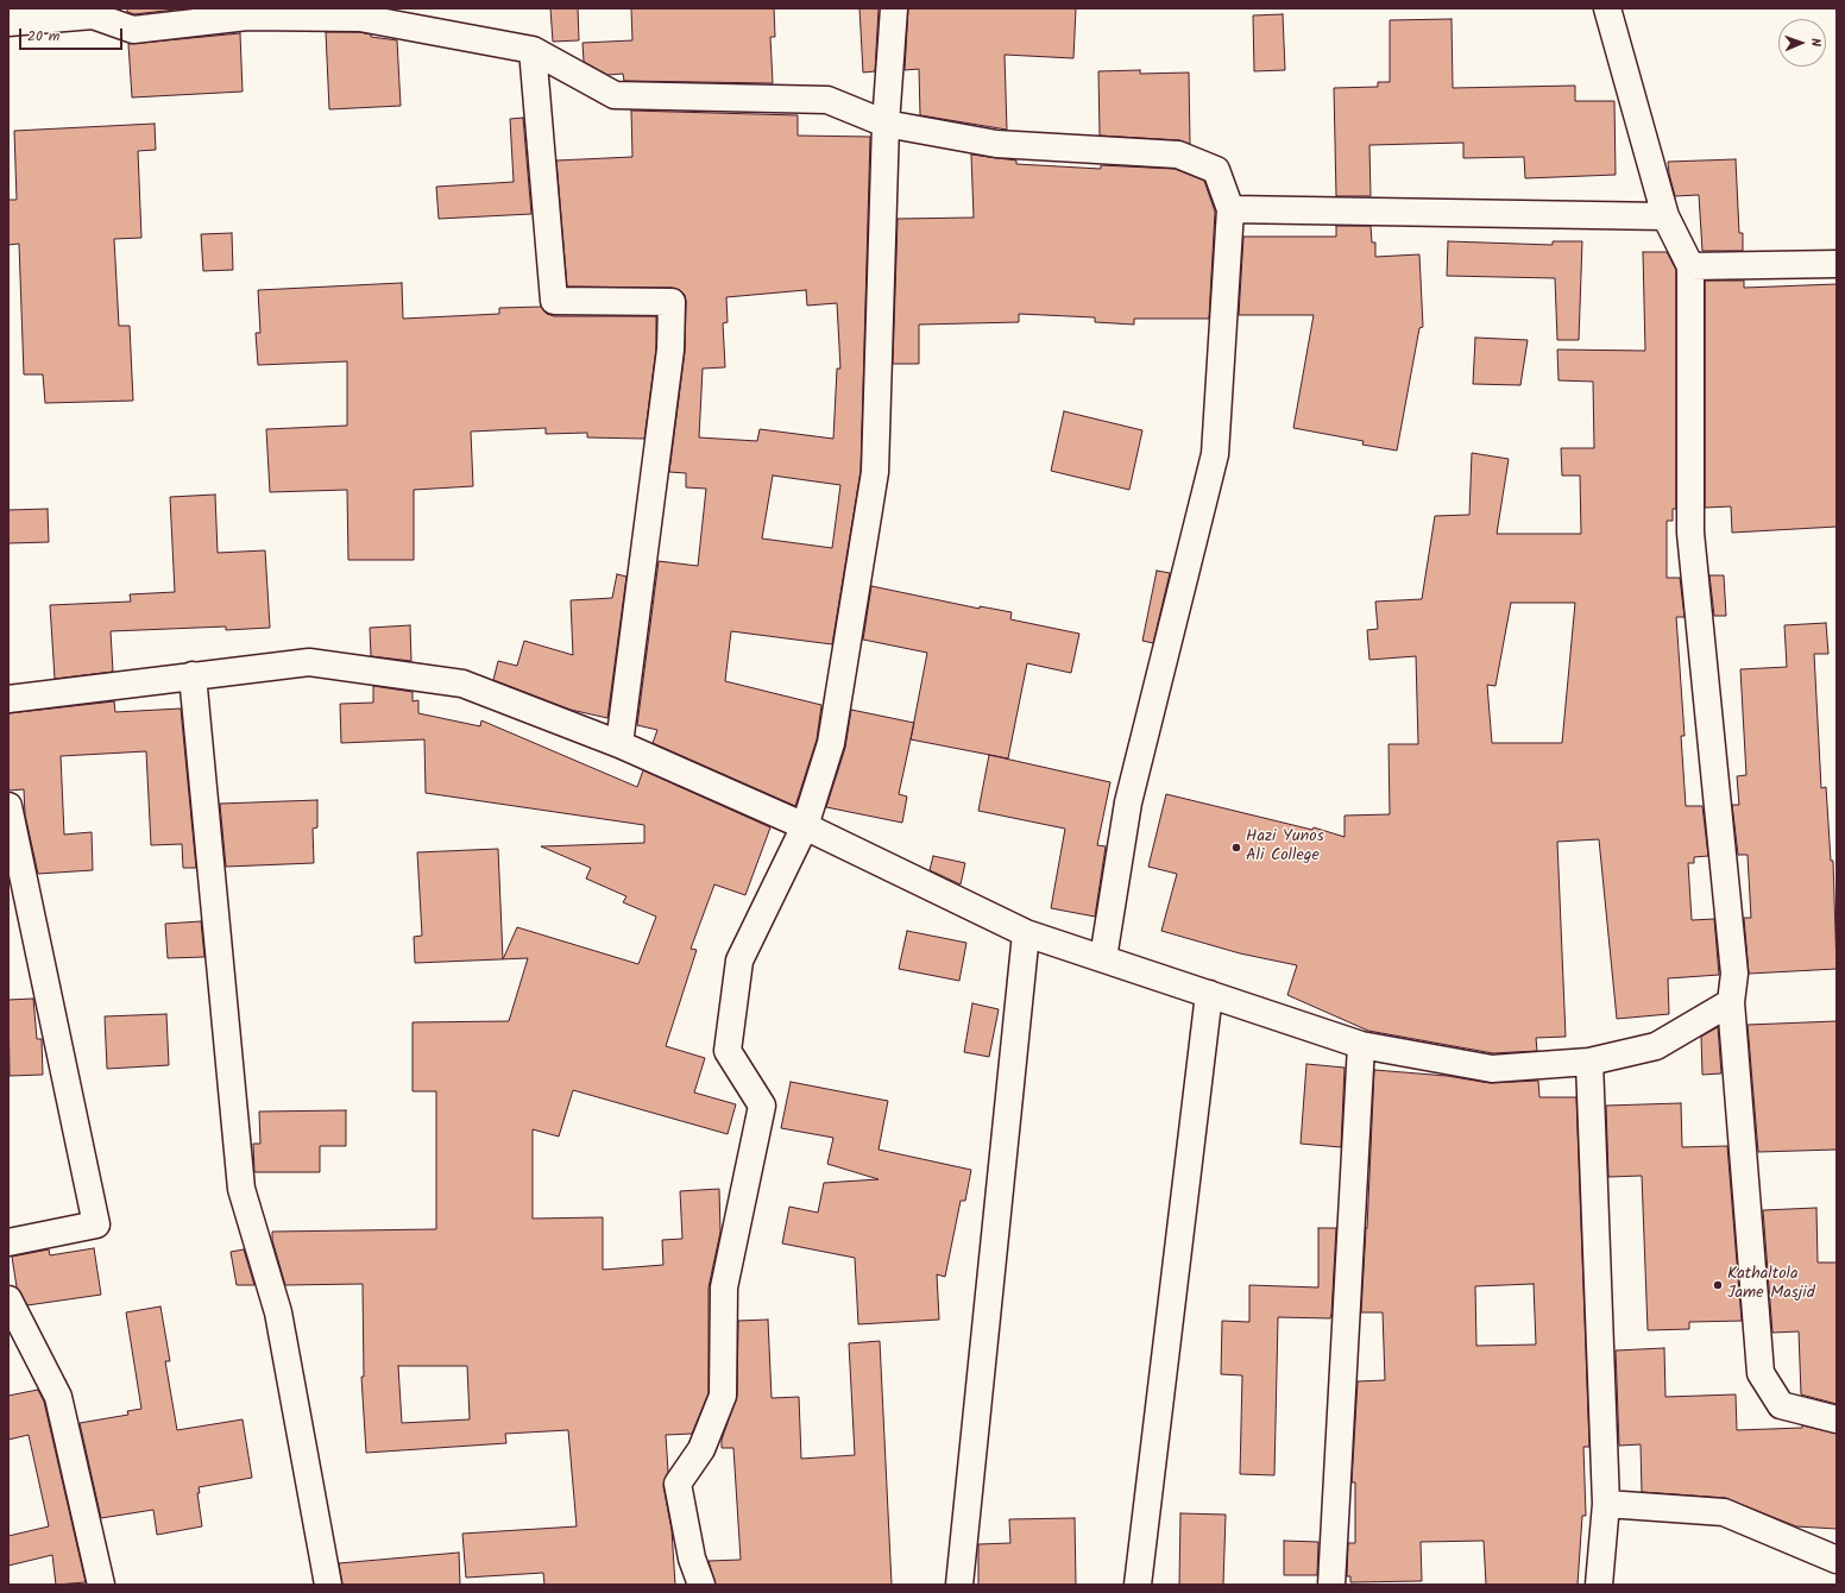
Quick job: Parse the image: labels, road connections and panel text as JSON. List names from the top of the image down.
{
  "places": ["Hazi Yunos Ali College", "Kathaltola Jame Masjid"],
  "scale_bar": "20 m",
  "north": "right"
}
